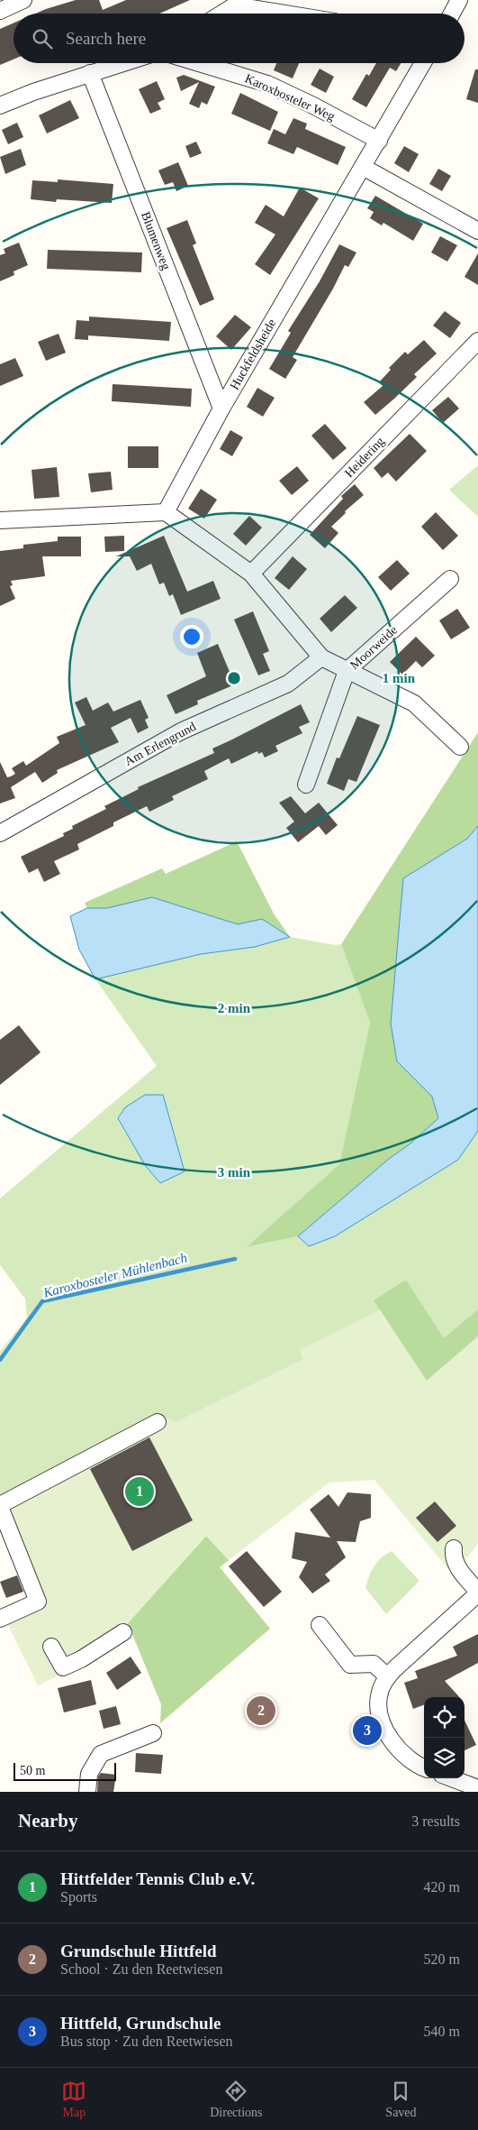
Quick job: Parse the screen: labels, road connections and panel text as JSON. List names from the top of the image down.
{
  "streets": {
    "street": [
      "Karoxbosteler Weg",
      "Blumenweg",
      "Huckfeldsheide",
      "Heidering",
      "Moorweide",
      "Am Erlengrund"
    ]
  },
  "crossings": [
    ["Karoxbosteler Weg", "Huckfeldsheide"],
    ["Blumenweg", "Huckfeldsheide"]
  ],
  "water": ["Karoxbosteler Mühlenbach"],
  "scale_bar": "50 m",
  "page": {
    "search": "Search here",
    "pins": ["1", "2", "3"],
    "scale": "50 m",
    "heading": ["Nearby", "3 results"],
    "list": [
      {
        "mark": "1",
        "name": "Hittfelder Tennis Club e.V.",
        "note": "Sports",
        "value": "420 m"
      },
      {
        "mark": "2",
        "name": "Grundschule Hittfeld",
        "note": "School · Zu den Reetwiesen",
        "value": "520 m"
      },
      {
        "mark": "3",
        "name": "Hittfeld, Grundschule",
        "note": "Bus stop · Zu den Reetwiesen",
        "value": "540 m"
      }
    ],
    "nav": ["Map", "Directions", "Saved"]
  },
  "rings": ["1 min", "2 min", "3 min"]
}
